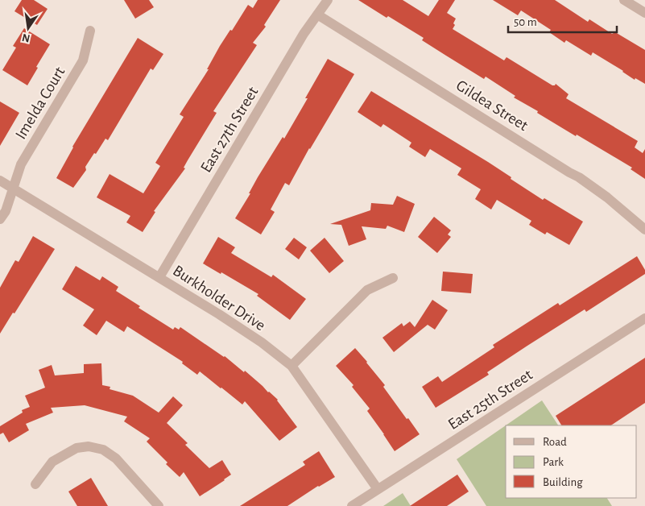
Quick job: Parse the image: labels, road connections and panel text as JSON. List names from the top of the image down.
{
  "streets": {
    "street": [
      "Imelda Court",
      "Gildea Street",
      "East 27th Street",
      "Burkholder Drive",
      "East 25th Street"
    ]
  },
  "crossings": [
    ["Imelda Court", "Burkholder Drive"],
    ["Gildea Street", "East 27th Street"],
    ["East 27th Street", "Burkholder Drive"],
    ["Burkholder Drive", "East 25th Street"]
  ],
  "legend": ["Road", "Park", "Building"],
  "scale_bar": "50 m",
  "north": "bottom"
}
